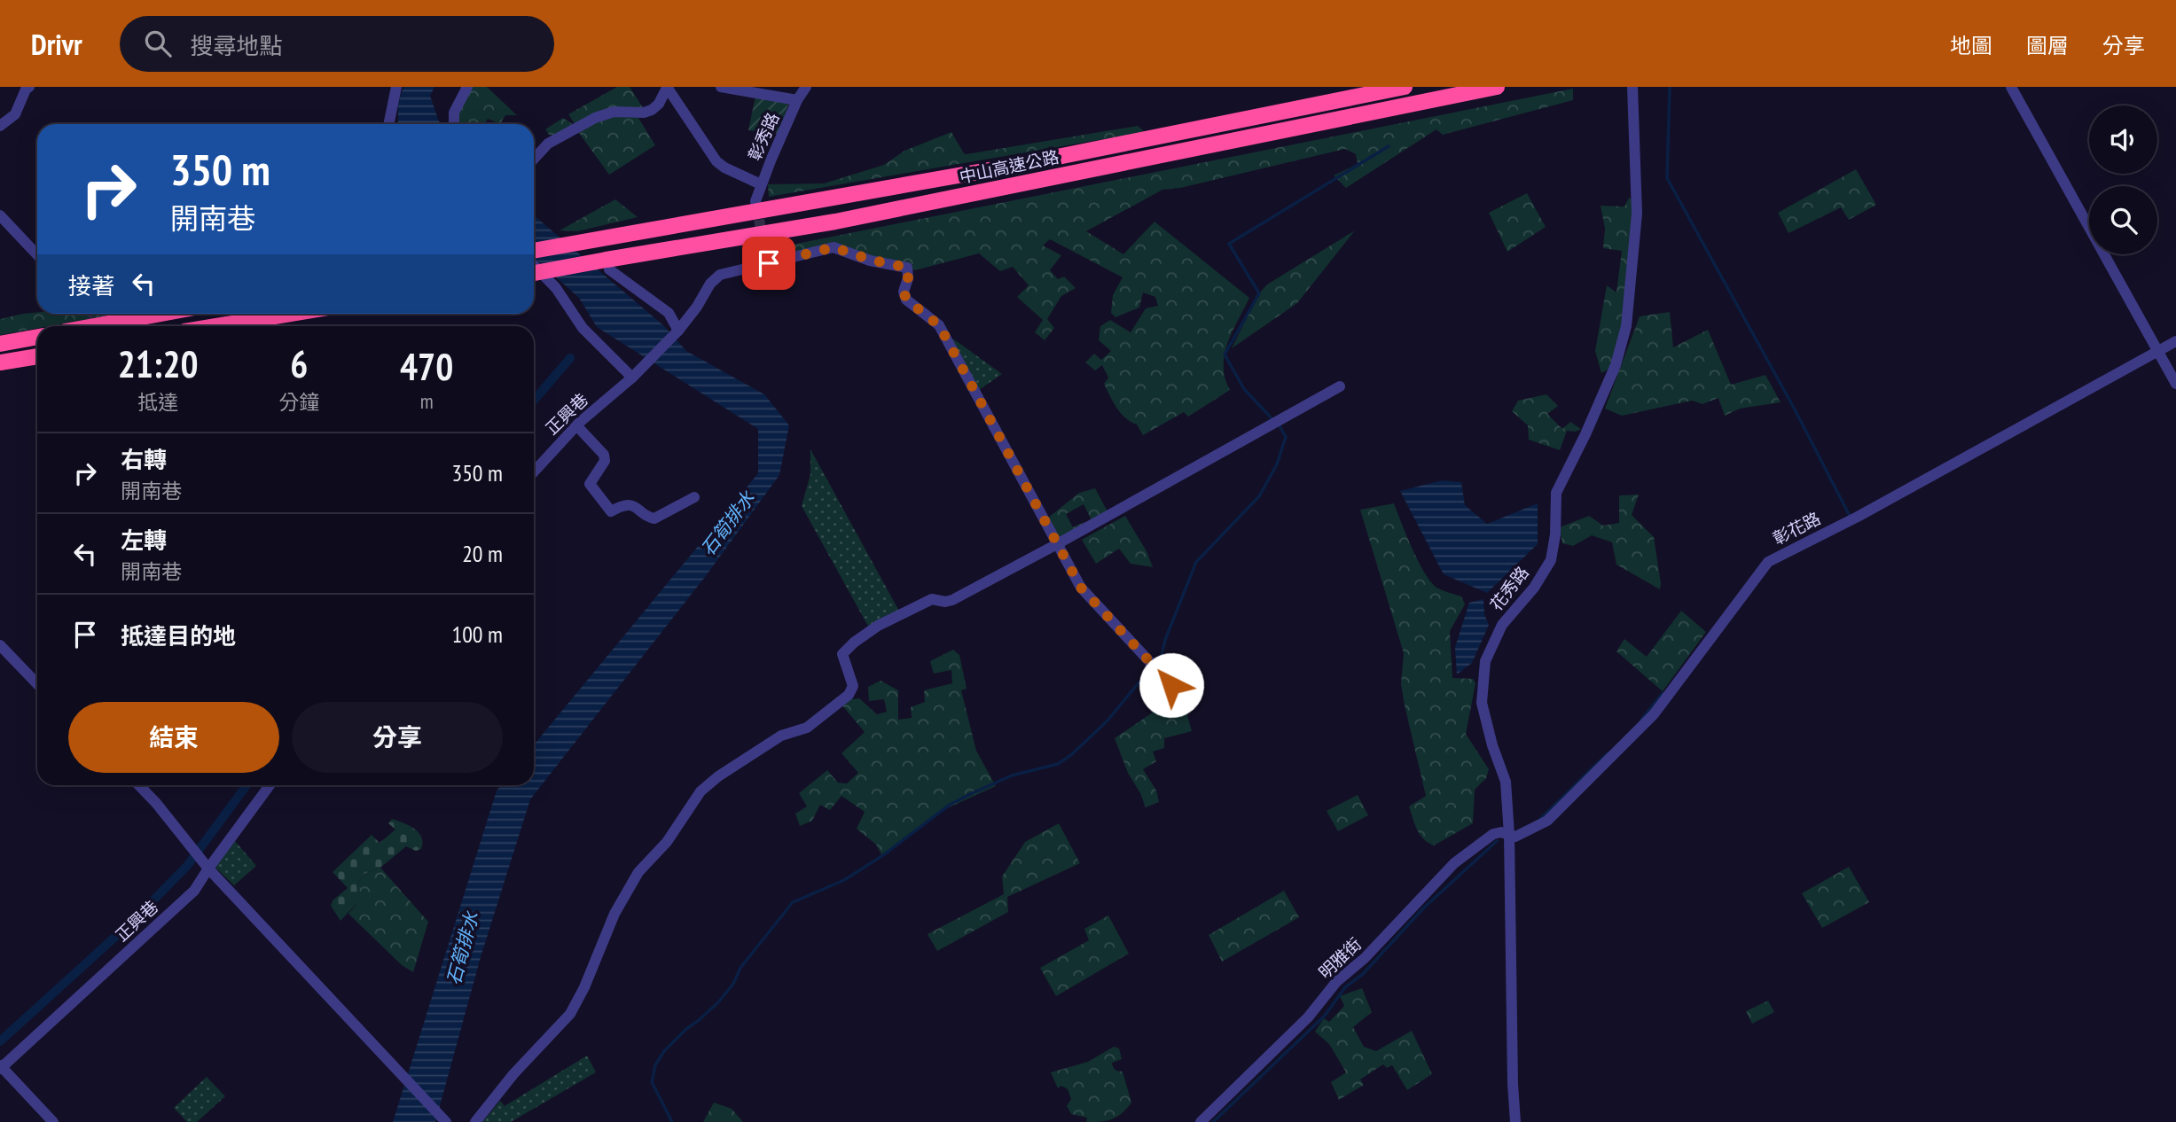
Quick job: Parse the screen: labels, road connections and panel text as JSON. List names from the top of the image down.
{
  "streets": {
    "highway": ["中山高速公路"],
    "street": [
      "彰秀路",
      "正興巷",
      "彰花路",
      "花秀路",
      "明雅街"
    ]
  },
  "crossings": [
    ["彰花路", "花秀路"],
    ["彰花路", "明雅街"],
    ["花秀路", "明雅街"]
  ],
  "water": ["石筍排水"],
  "page": {
    "header": "Drivr",
    "search": "搜尋地點",
    "nav": ["地圖", "圖層", "分享"],
    "turn": ["350 m", "開南巷"],
    "then": "接著",
    "eta": [
      "21:20",
      "抵達",
      "6",
      "分鐘",
      "470",
      "m"
    ],
    "list": [
      {
        "name": "右轉",
        "note": "開南巷",
        "value": "350 m"
      },
      {
        "name": "左轉",
        "note": "開南巷",
        "value": "20 m"
      },
      {
        "name": "抵達目的地",
        "value": "100 m"
      }
    ],
    "buttons": ["結束", "分享"]
  }
}
